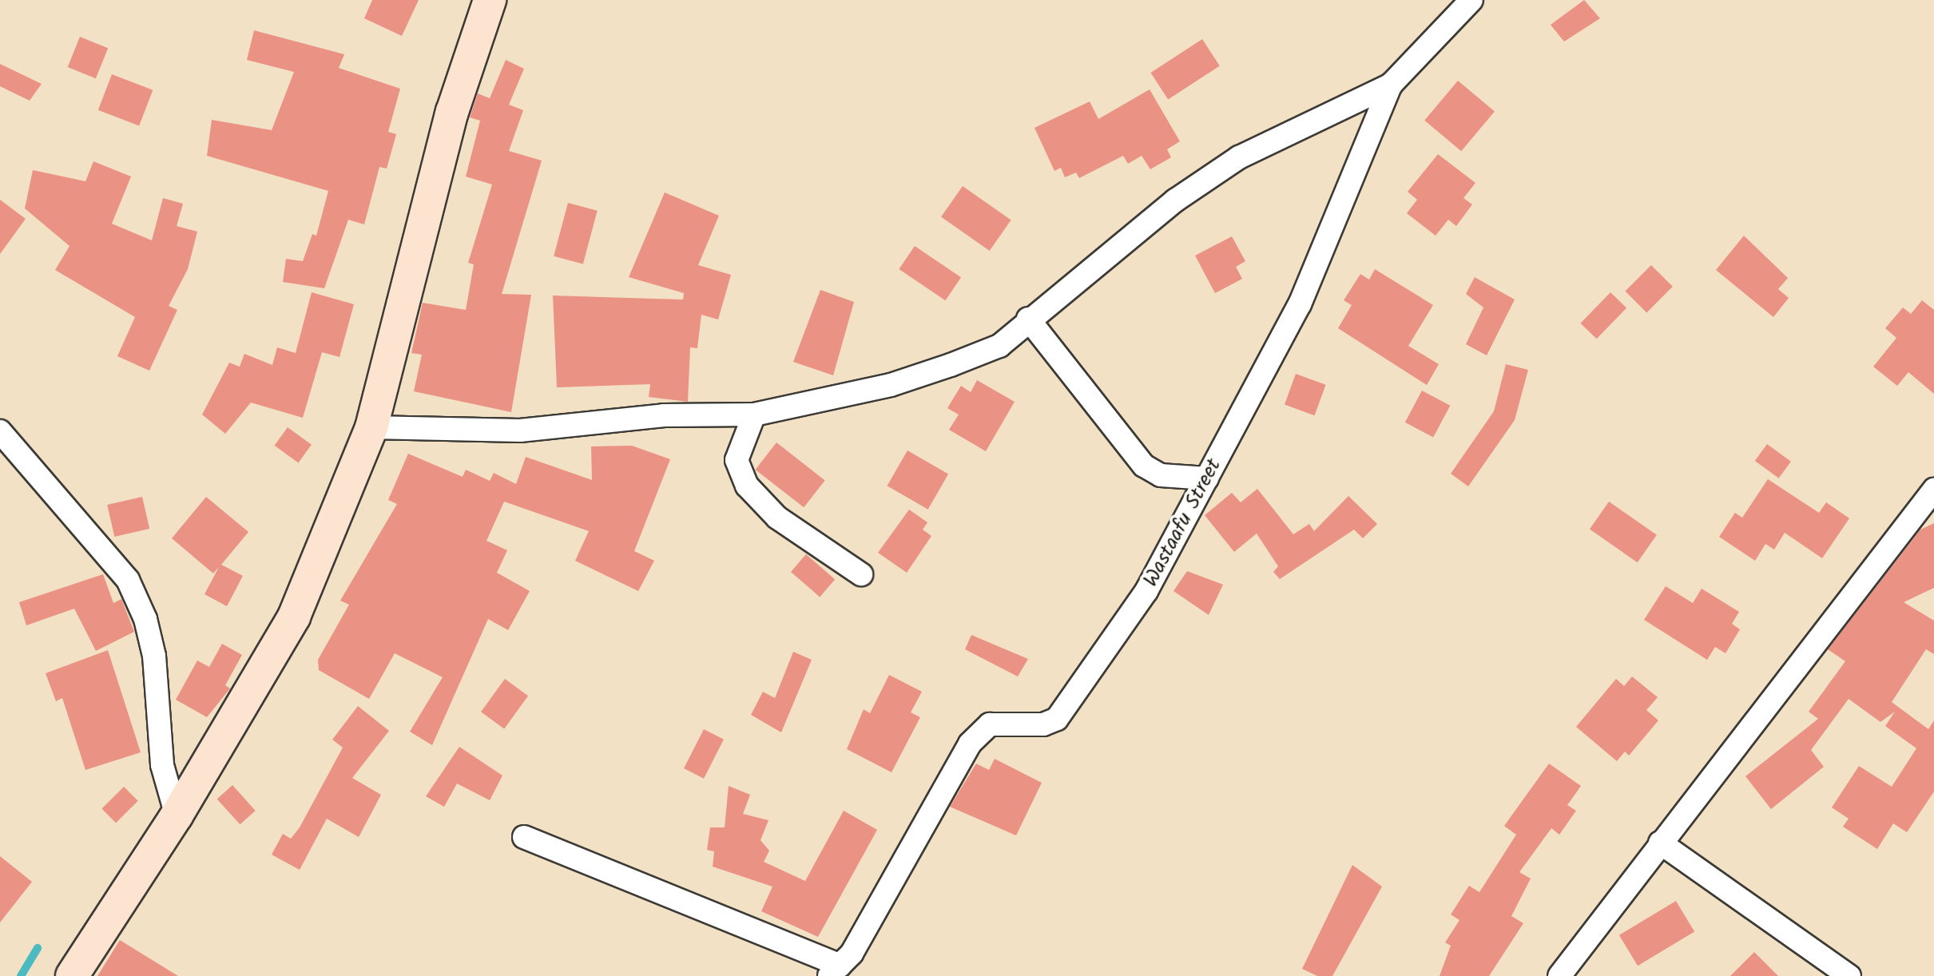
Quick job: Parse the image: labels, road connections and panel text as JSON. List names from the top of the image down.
{
  "streets": {
    "street": ["Wastaafu Street"]
  }
}
